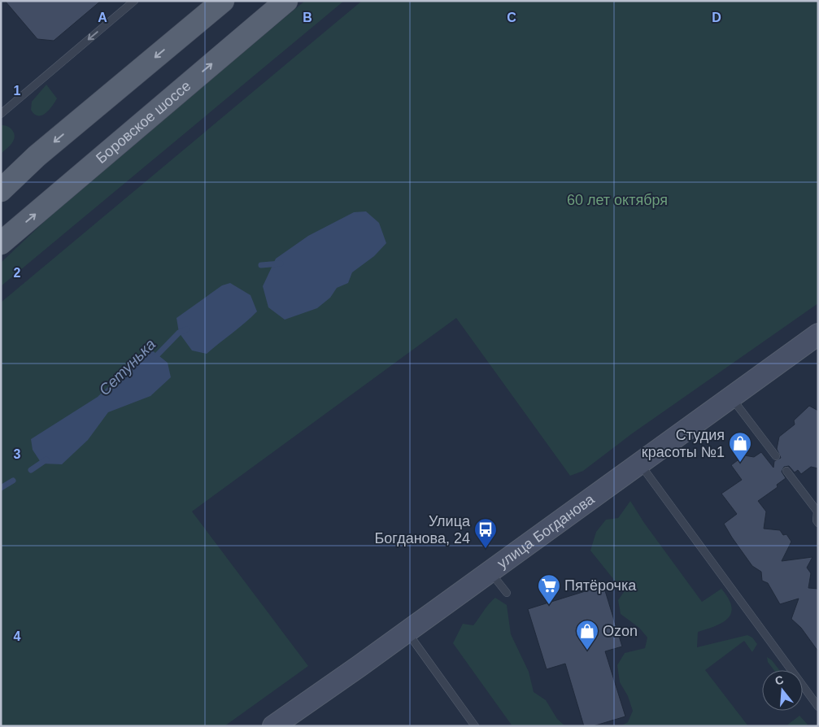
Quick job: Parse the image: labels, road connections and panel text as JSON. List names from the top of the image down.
{
  "streets": {
    "main road": ["Боровское шоссе"],
    "street": ["улица Богданова"]
  },
  "water": ["Сетунька"],
  "parks": ["60 лет октября"],
  "places": {
    "shop": ["Студия красоты №1", "Ozon"],
    "bus stop": ["Улица Богданова, 24"],
    "supermarket": ["Пятёрочка"]
  },
  "north": "top",
  "grid": {
    "columns": [
      "A",
      "B",
      "C",
      "D"
    ],
    "rows": [
      "1",
      "2",
      "3",
      "4"
    ]
  }
}
